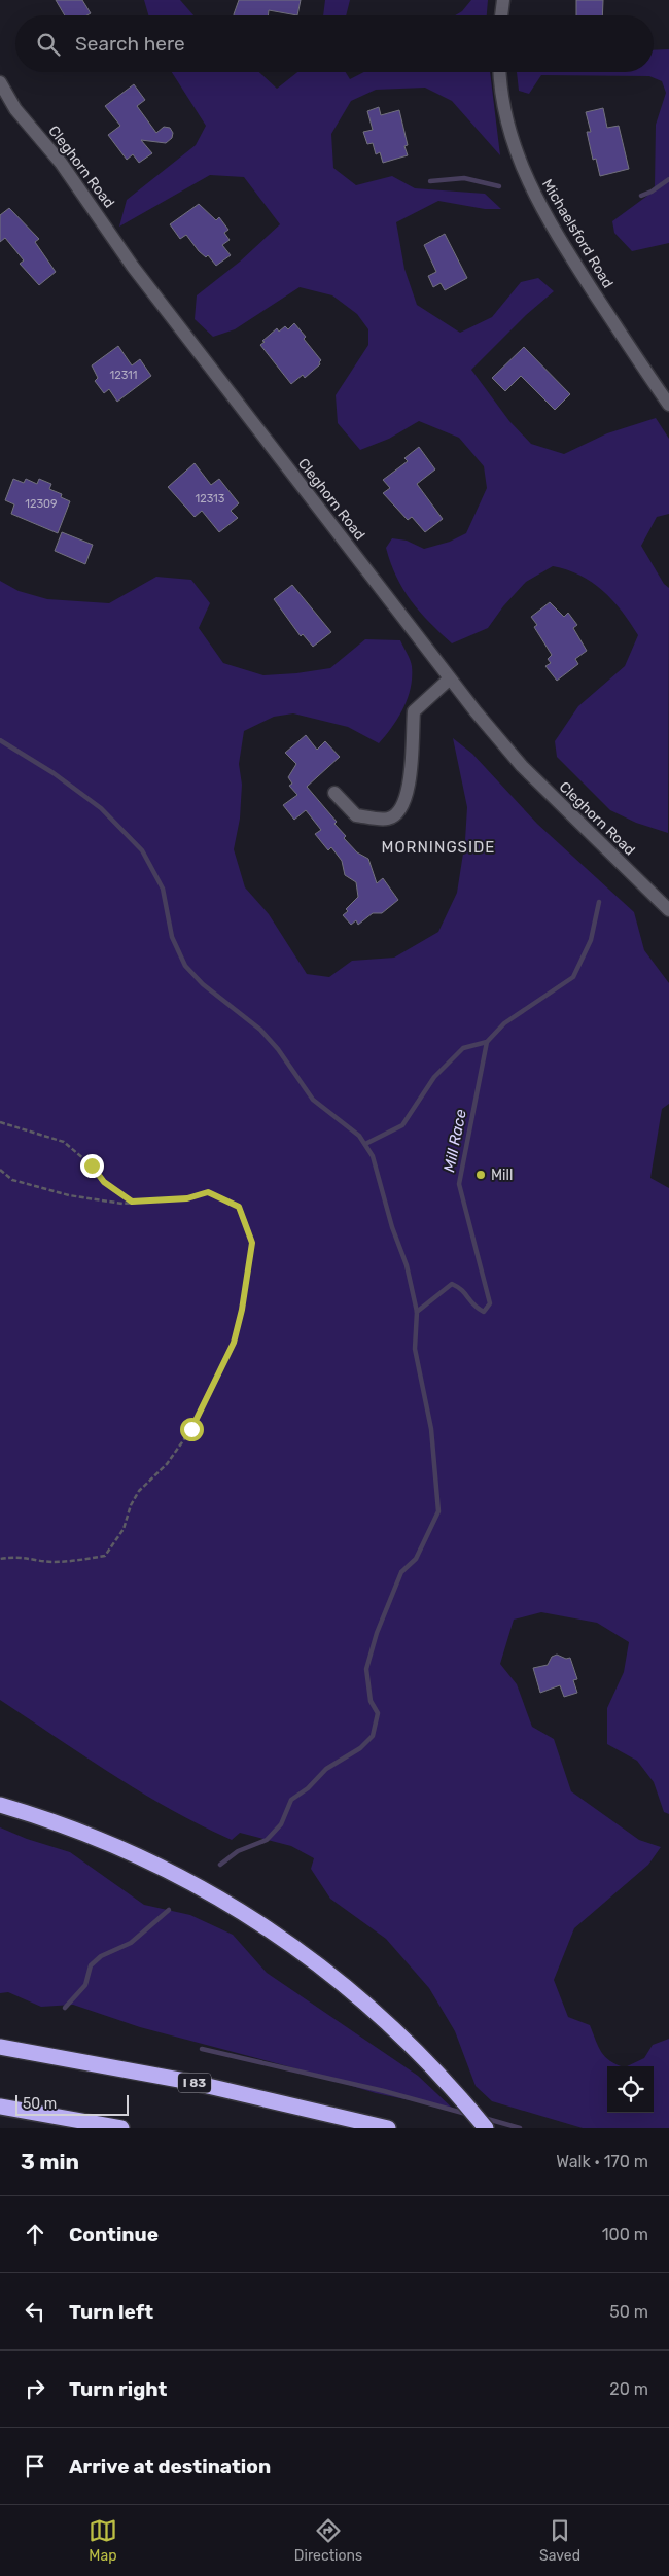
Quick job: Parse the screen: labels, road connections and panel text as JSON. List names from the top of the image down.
{
  "streets": {
    "highway": ["I 83"],
    "street": ["Cleghorn Road", "Michaelsford Road"]
  },
  "districts": ["MORNINGSIDE"],
  "water": ["Mill Race"],
  "places": ["Mill"],
  "house_numbers": ["12311", "12313", "12309"],
  "scale_bar": "50 m",
  "page": {
    "search": "Search here",
    "scale": "50 m",
    "heading": ["3 min", "Walk · 170 m"],
    "list": [
      ["Continue", "100 m"],
      ["Turn left", "50 m"],
      ["Turn right", "20 m"],
      "Arrive at destination"
    ],
    "nav": ["Map", "Directions", "Saved"]
  }
}
